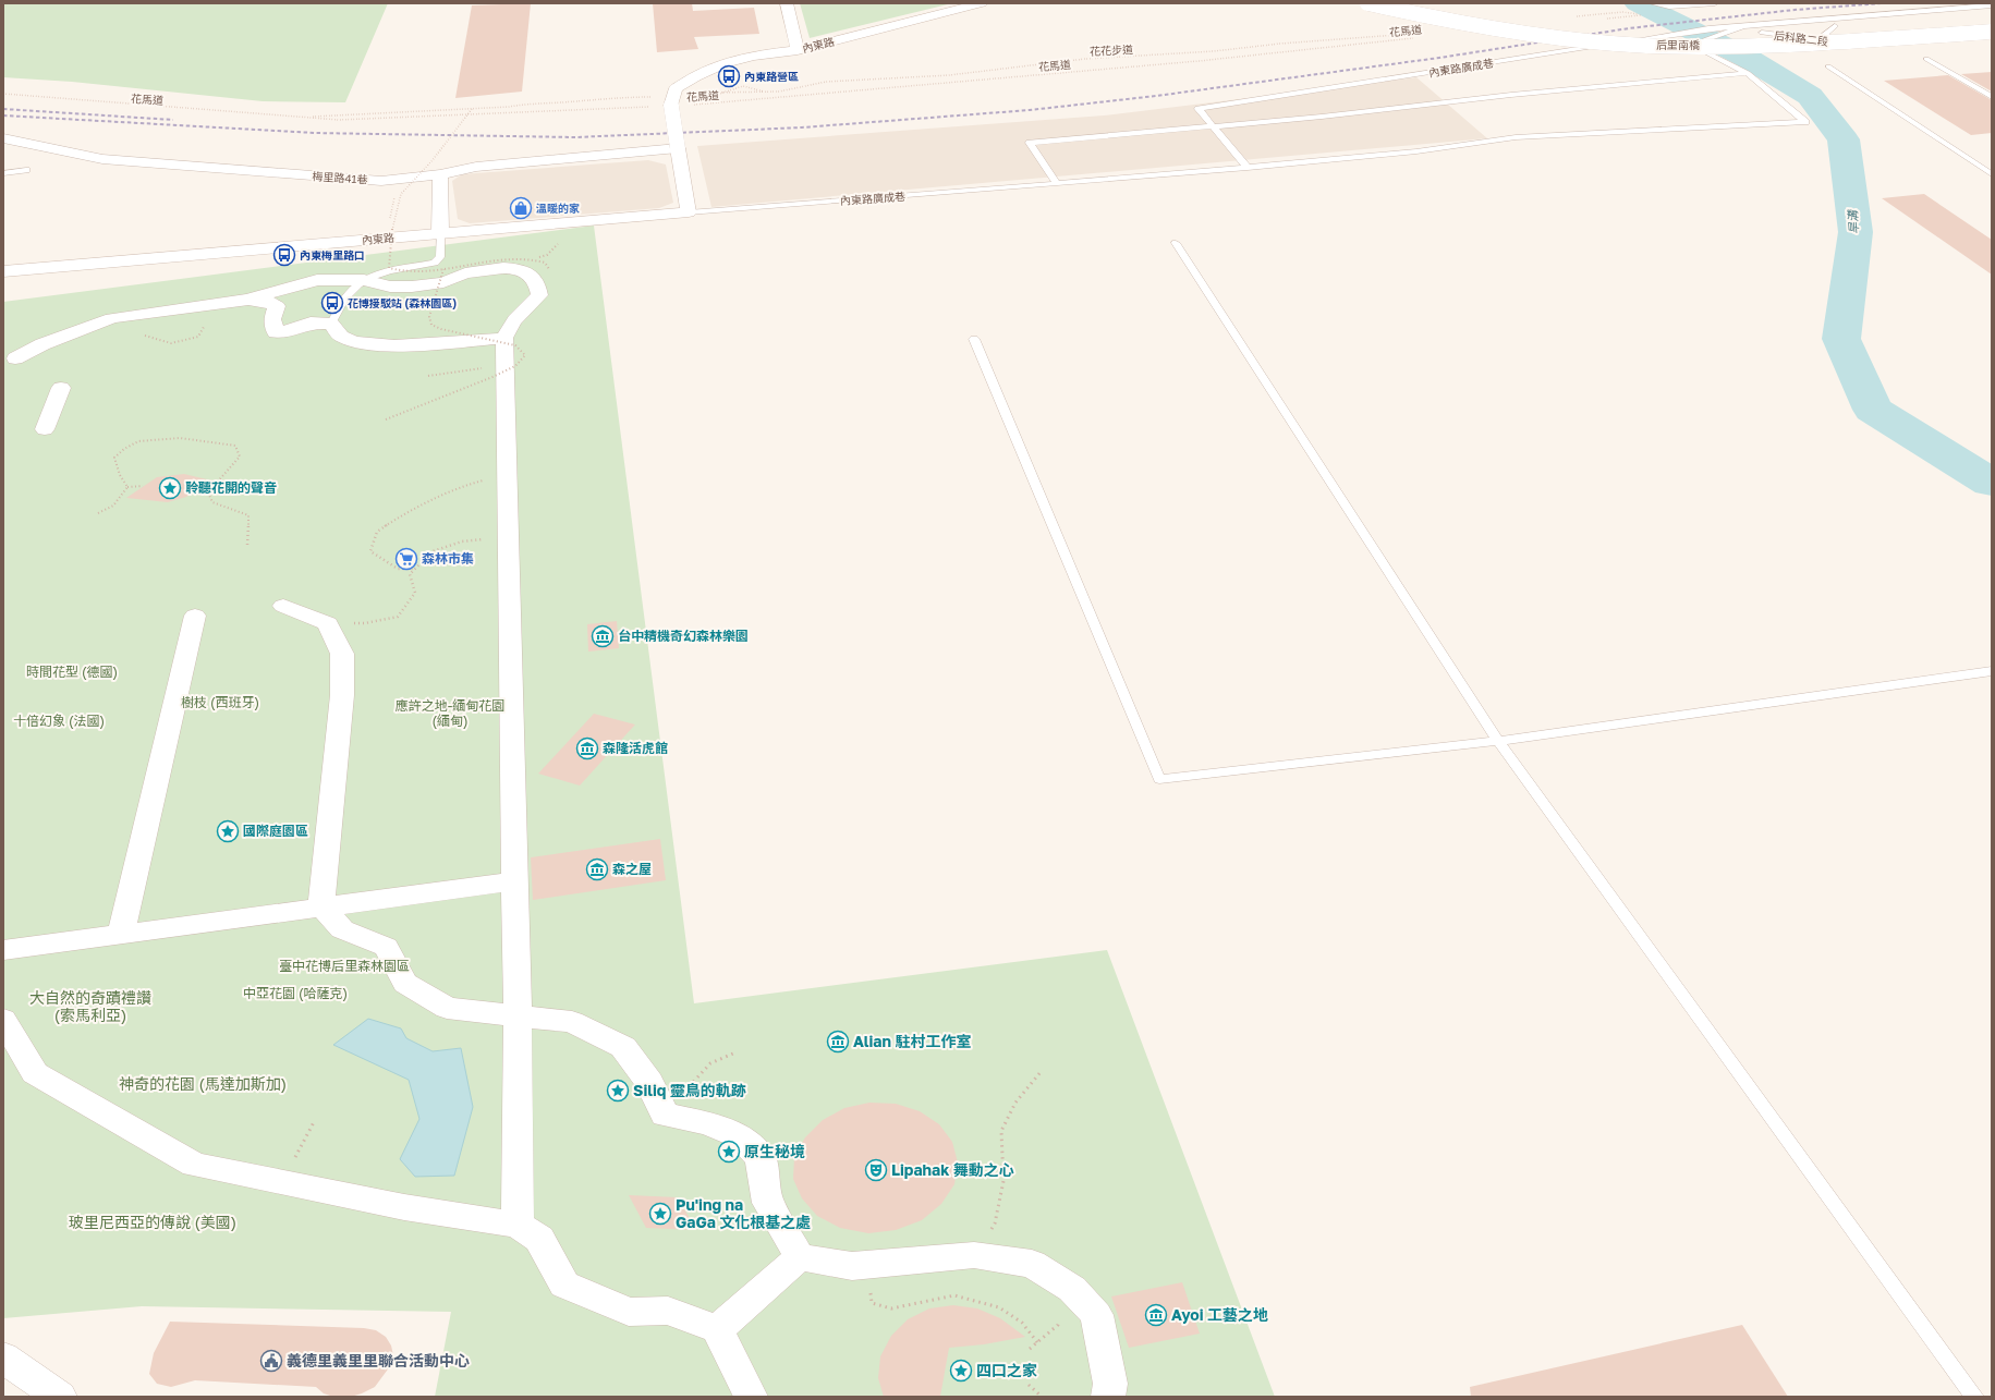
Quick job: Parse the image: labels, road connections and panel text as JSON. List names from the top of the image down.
{
  "streets": {
    "street": ["內東路", "后里南橋", "梅里路41巷"],
    "lane": ["后科路二段", "內東路廣成巷"],
    "path": ["花馬道", "花花步道"]
  },
  "crossings": [
    ["花馬道", "內東路"],
    ["花馬道", "花花步道"],
    ["內東路", "內東路廣成巷"]
  ],
  "water": ["旱溝"],
  "parks": [
    "時間花型 (德國)",
    "樹枝 (西班牙)",
    "應許之地-緬甸花園 (緬甸)",
    "十倍幻象 (法國)",
    "臺中花博后里森林園區",
    "中亞花園 (哈薩克)",
    "大自然的奇蹟禮讚 (索馬利亞)",
    "神奇的花園 (馬達加斯加)",
    "玻里尼西亞的傳說 (美國)"
  ],
  "places": {
    "bus stop": ["內東路營區", "內東梅里路口", "花博接駁站 (森林園區)"],
    "shop": ["溫暖的家"],
    "place": [
      "聆聽花開的聲音",
      "國際庭園區",
      "Siliq 靈鳥的軌跡",
      "原生秘境",
      "Pu'ing na GaGa 文化根基之處",
      "四口之家"
    ],
    "supermarket": ["森林市集"],
    "museum": [
      "台中精機奇幻森林樂園",
      "森隆活虎館",
      "森之屋",
      "Alian 駐村工作室",
      "Ayoi 工藝之地"
    ],
    "theatre": ["Lipahak 舞動之心"],
    "public building": ["義德里義里里聯合活動中心"]
  }
}
